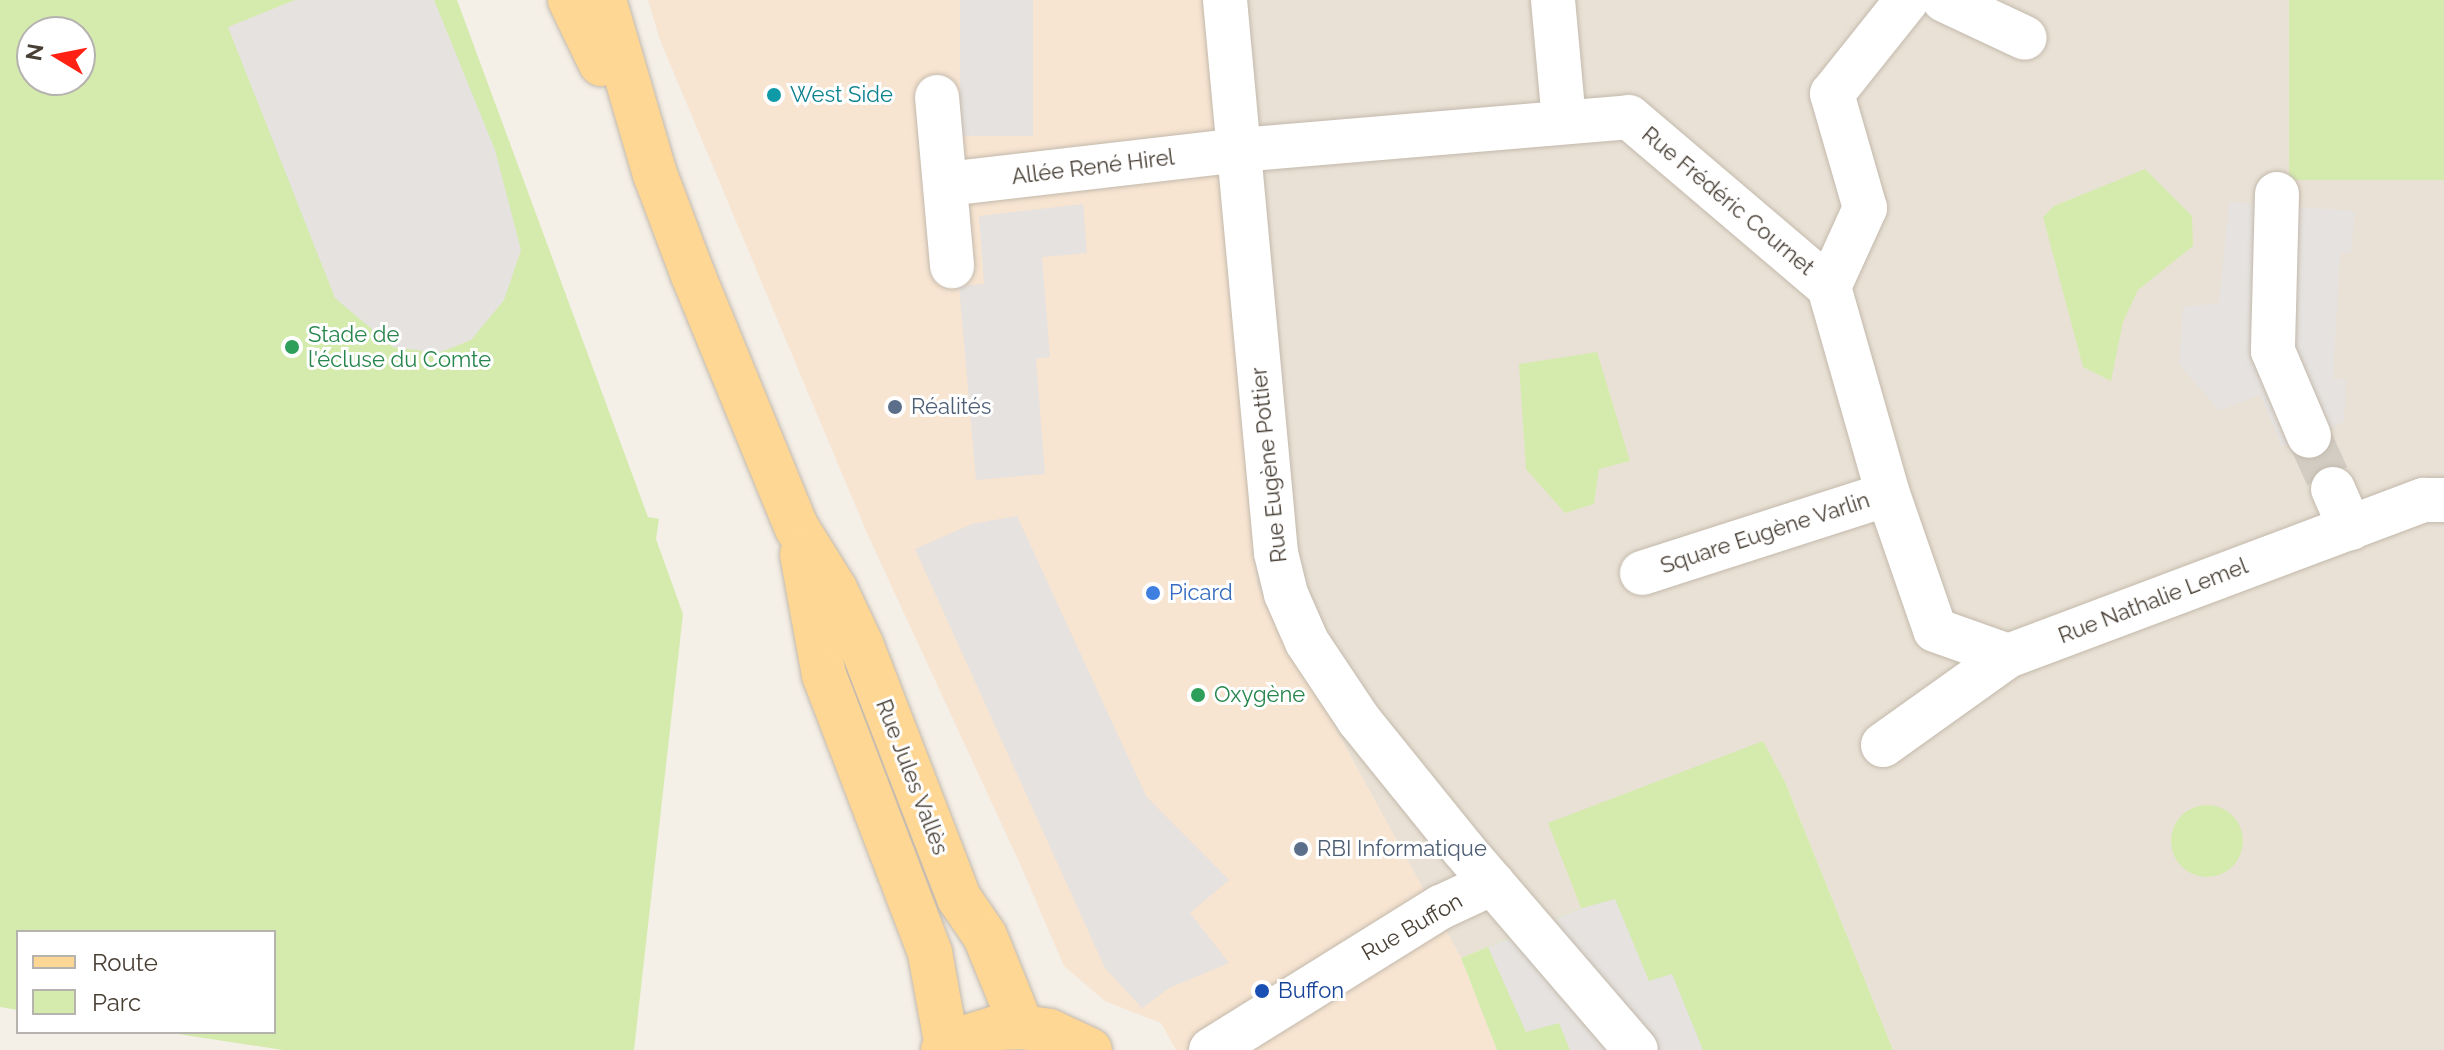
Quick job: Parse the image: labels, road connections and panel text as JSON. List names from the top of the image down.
{
  "streets": {
    "main road": ["Rue Jules Vallès"],
    "street": [
      "Allée René Hirel",
      "Rue Frédéric Cournet",
      "Rue Eugène Pottier",
      "Square Eugène Varlin",
      "Rue Nathalie Lemel",
      "Rue Buffon"
    ]
  },
  "crossings": [
    ["Allée René Hirel", "Rue Frédéric Cournet"],
    ["Allée René Hirel", "Rue Eugène Pottier"],
    ["Rue Frédéric Cournet", "Rue Eugène Pottier"],
    ["Rue Frédéric Cournet", "Square Eugène Varlin"],
    ["Rue Frédéric Cournet", "Rue Nathalie Lemel"],
    ["Rue Eugène Pottier", "Rue Buffon"]
  ],
  "places": [
    "West Side",
    "Stade de l'écluse du Comte",
    "Réalités",
    "Picard",
    "Oxygène",
    "RBI Informatique",
    "Buffon"
  ],
  "legend": ["Route", "Parc"],
  "north": "left"
}
